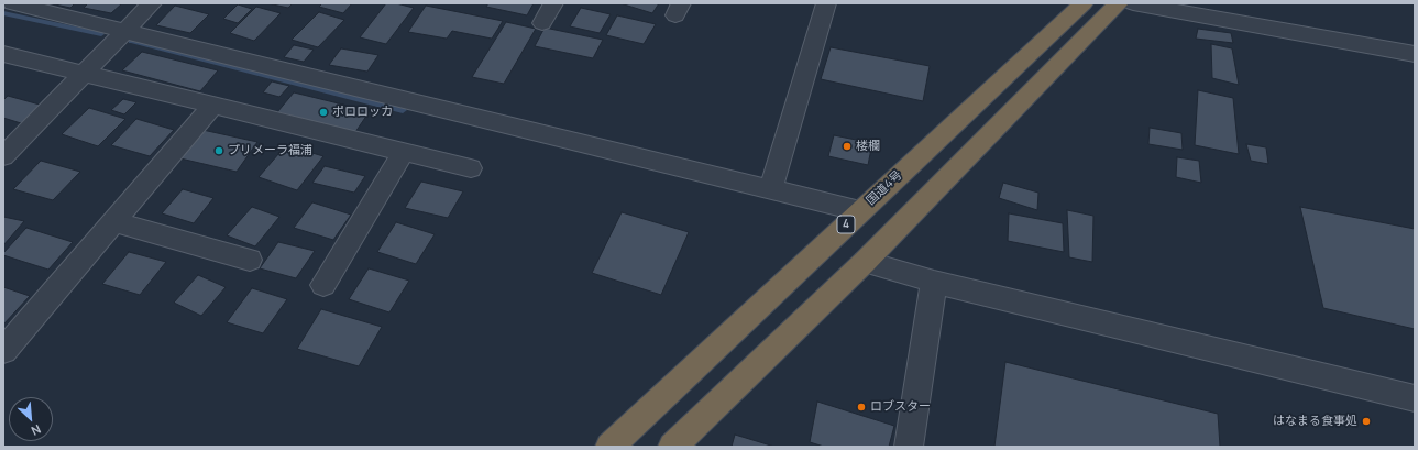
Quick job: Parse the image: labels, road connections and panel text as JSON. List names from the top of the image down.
{
  "streets": {
    "highway": ["国道4号", "4"]
  },
  "places": [
    "ポロロッカ",
    "楼欄",
    "プリメーラ福浦",
    "ロブスター",
    "はなまる食事処"
  ],
  "north": "bottom right"
}
